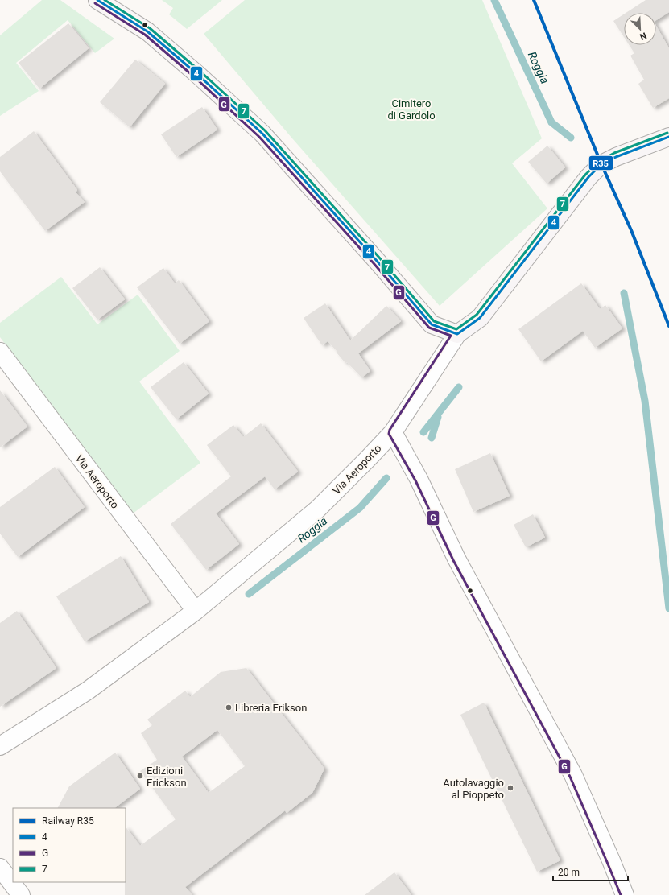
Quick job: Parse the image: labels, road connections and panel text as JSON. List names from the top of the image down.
{
  "streets": {
    "street": ["Via Aeroporto"]
  },
  "water": ["Roggia"],
  "parks": ["Cimitero di Gardolo"],
  "places": ["Libreria Erikson", "Edizioni Erickson", "Autolavaggio al Pioppeto"],
  "lines": [
    "rail line R35",
    "transit line 4",
    "transit line 7",
    "transit line G"
  ],
  "legend": [
    "Railway R35",
    "4",
    "G",
    "7"
  ],
  "scale_bar": "20 m",
  "north": "bottom right"
}
